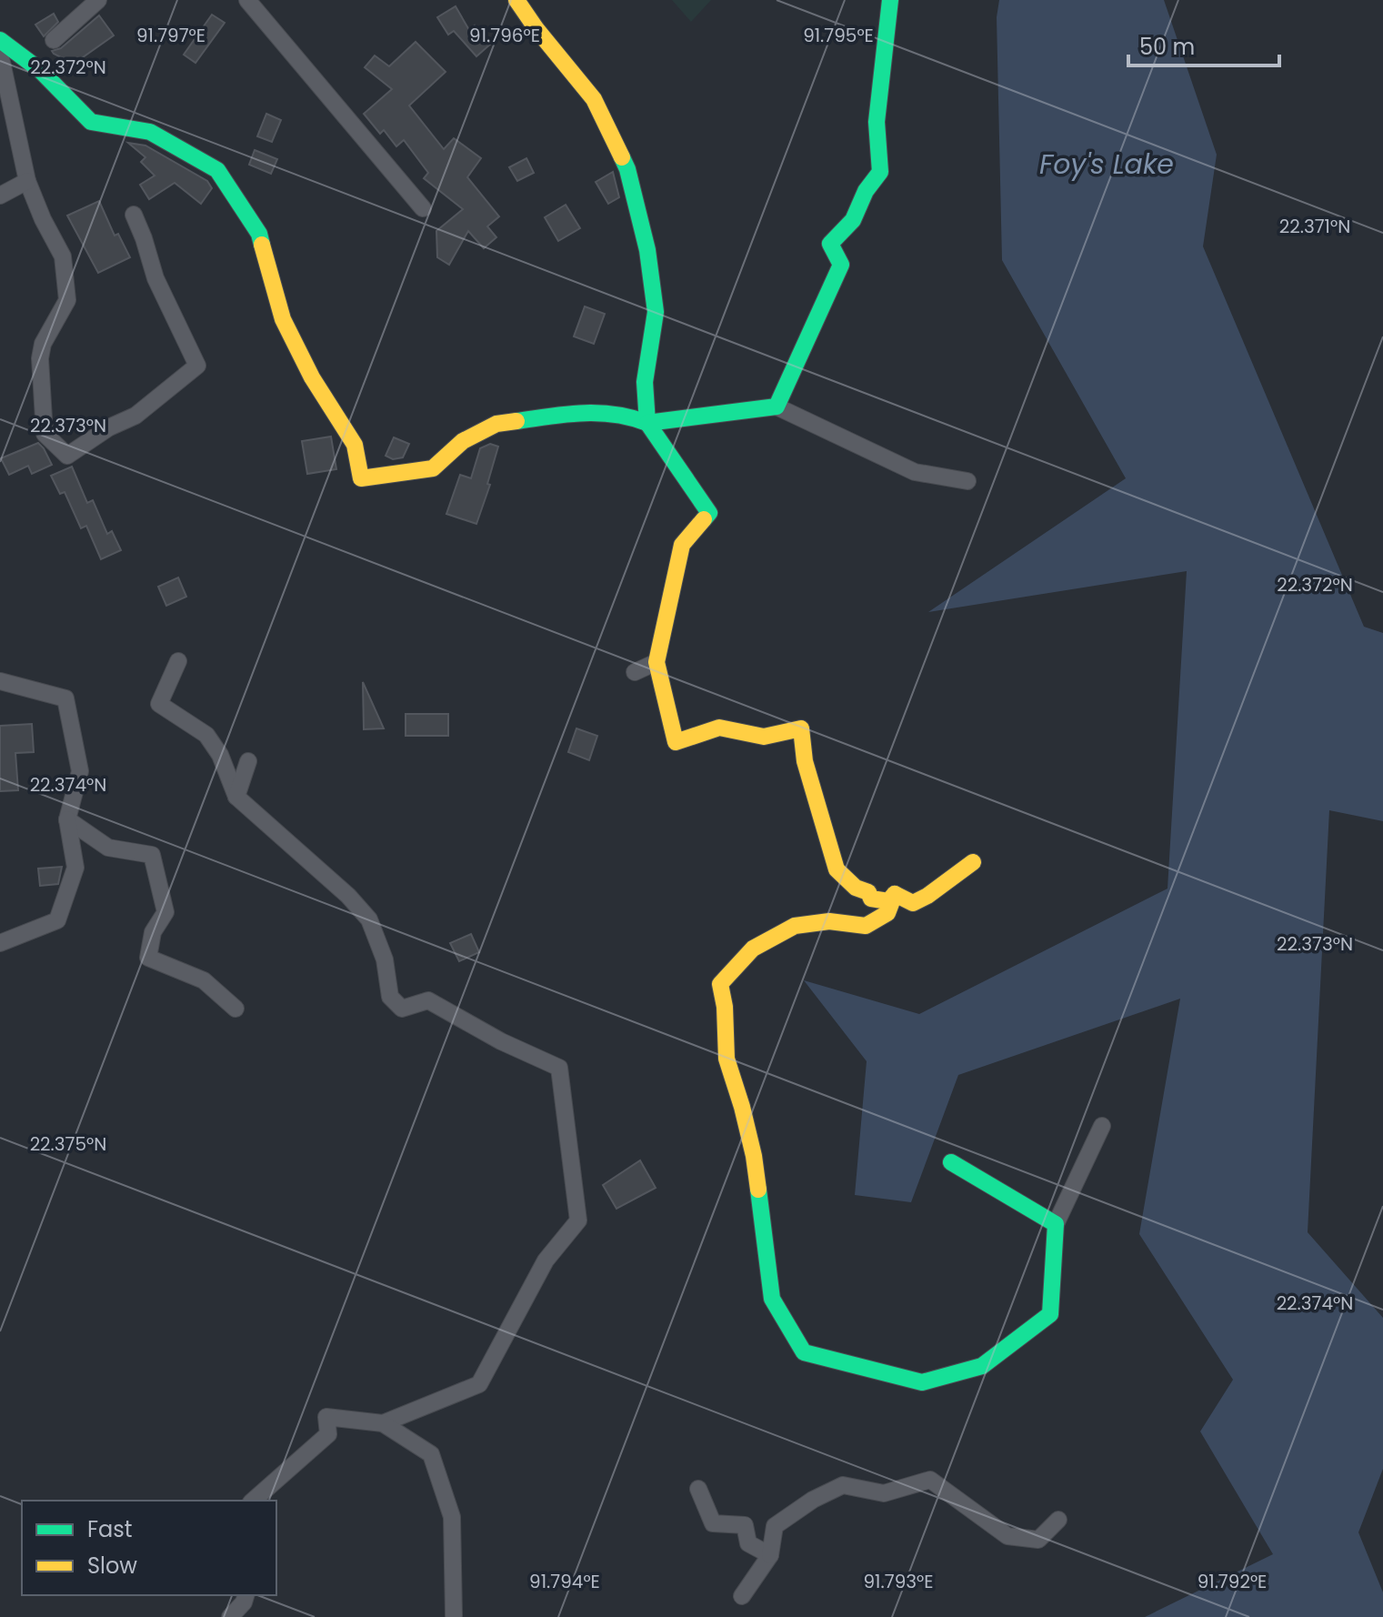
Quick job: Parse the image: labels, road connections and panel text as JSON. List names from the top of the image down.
{
  "water": ["Foy's Lake"],
  "legend": ["Fast", "Slow"],
  "scale_bar": "50 m",
  "coordinates": [
    "91.795°E",
    "91.797°E",
    "91.796°E",
    "22.372°N",
    "22.371°N",
    "22.373°N",
    "22.374°N",
    "22.375°N",
    "91.794°E",
    "91.793°E",
    "91.792°E"
  ]
}
